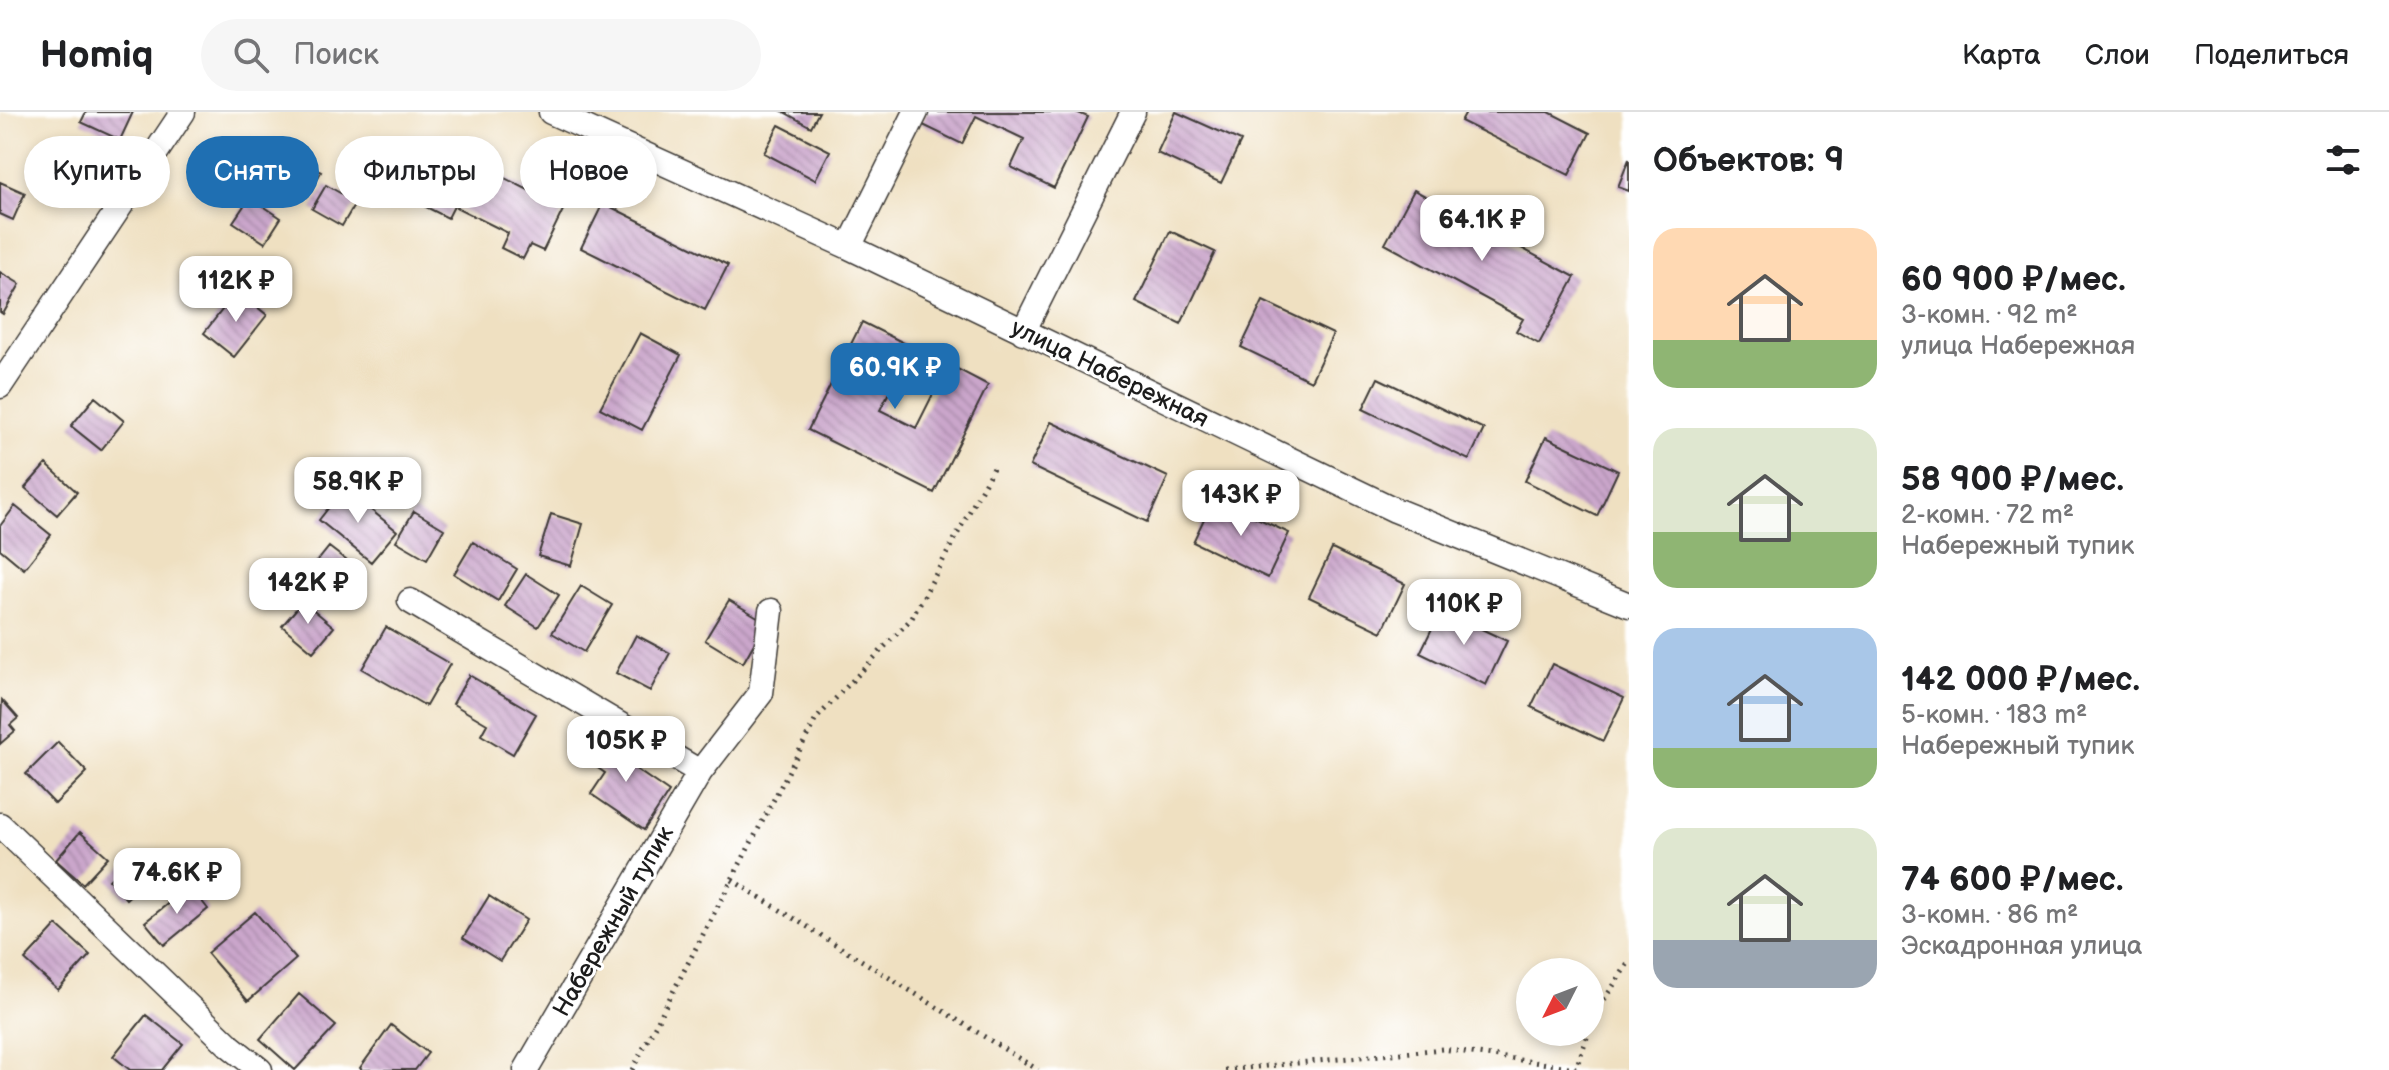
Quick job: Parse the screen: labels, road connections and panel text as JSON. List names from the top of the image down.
{
  "streets": {
    "street": ["улица Набережная", "Набережный тупик"]
  },
  "north": "bottom left",
  "page": {
    "header": "Homiq",
    "search": "Поиск",
    "nav": ["Карта", "Слои", "Поделиться"],
    "heading": "Объектов: 9",
    "chip": [
      "Купить",
      "Снять",
      "Фильтры",
      "Новое"
    ],
    "price": [
      "64.1K ₽",
      "112K ₽",
      "60.9K ₽",
      "58.9K ₽",
      "143K ₽",
      "142K ₽",
      "110K ₽",
      "105K ₽",
      "74.6K ₽"
    ],
    "list": [
      {
        "name": "60 900 ₽/мес.",
        "note": "3-комн. · 92 m² · улица Набережная"
      },
      {
        "name": "58 900 ₽/мес.",
        "note": "2-комн. · 72 m² · Набережный тупик"
      },
      {
        "name": "142 000 ₽/мес.",
        "note": "5-комн. · 183 m² · Набережный тупик"
      },
      {
        "name": "74 600 ₽/мес.",
        "note": "3-комн. · 86 m² · Эскадронная улица"
      }
    ]
  }
}
